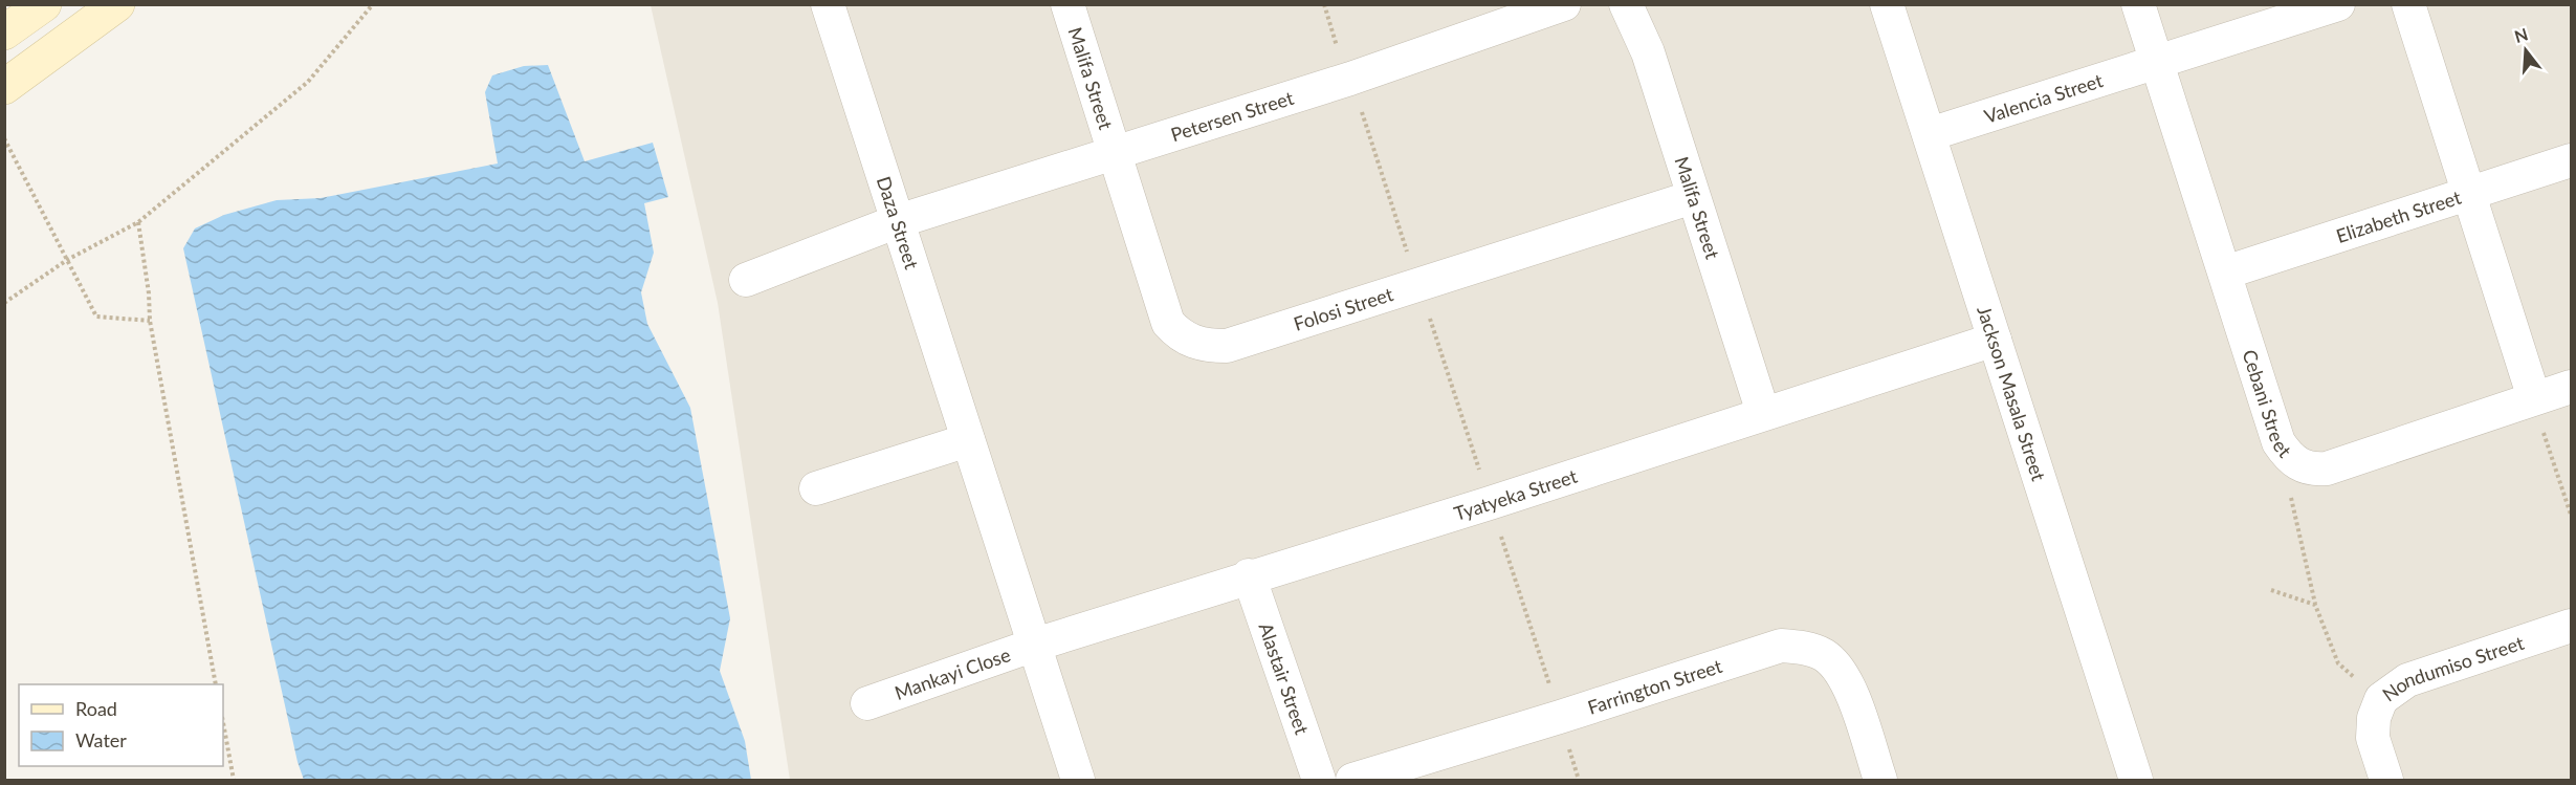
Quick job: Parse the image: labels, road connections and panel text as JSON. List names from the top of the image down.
{
  "streets": {
    "street": [
      "Malifa Street",
      "Valencia Street",
      "Petersen Street",
      "Elizabeth Street",
      "Daza Street",
      "Folosi Street",
      "Jackson Masala Street",
      "Cebani Street",
      "Tyatyeka Street",
      "Nondumiso Street",
      "Mankayi Close",
      "Alastair Street",
      "Farrington Street"
    ]
  },
  "crossings": [
    ["Malifa Street", "Petersen Street"],
    ["Malifa Street", "Folosi Street"],
    ["Malifa Street", "Tyatyeka Street"],
    ["Valencia Street", "Jackson Masala Street"],
    ["Valencia Street", "Cebani Street"],
    ["Petersen Street", "Daza Street"],
    ["Petersen Street", "Folosi Street"],
    ["Elizabeth Street", "Cebani Street"],
    ["Daza Street", "Tyatyeka Street"],
    ["Daza Street", "Mankayi Close"],
    ["Jackson Masala Street", "Tyatyeka Street"],
    ["Tyatyeka Street", "Mankayi Close"],
    ["Tyatyeka Street", "Alastair Street"]
  ],
  "legend": ["Road", "Water"],
  "north": "top"
}
